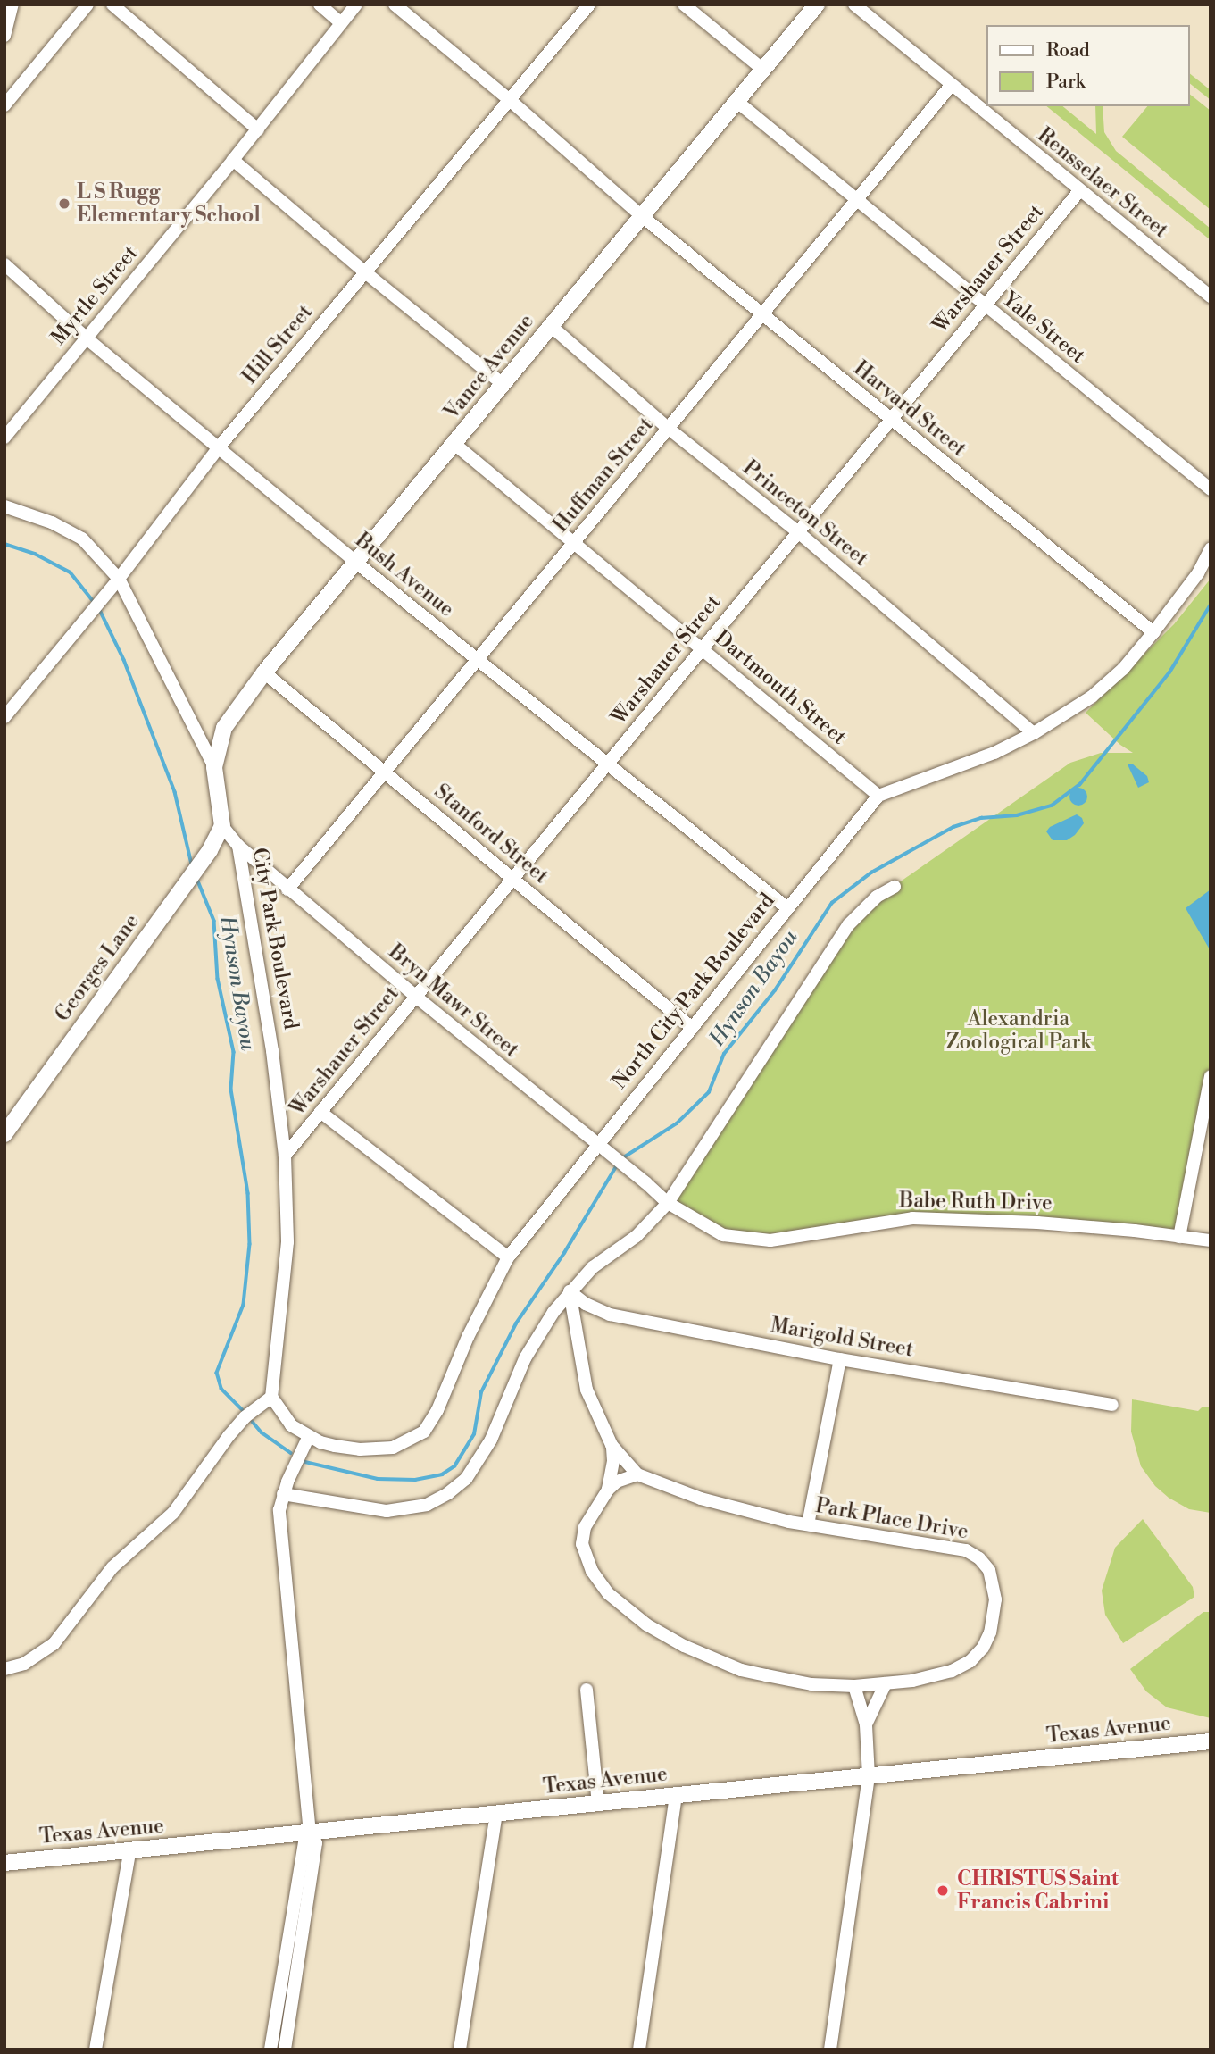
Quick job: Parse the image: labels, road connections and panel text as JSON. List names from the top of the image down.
{
  "streets": {
    "street": [
      "Rensselaer Street",
      "Warshauer Street",
      "Myrtle Street",
      "Yale Street",
      "Hill Street",
      "Vance Avenue",
      "Harvard Street",
      "Huffman Street",
      "Princeton Street",
      "Bush Avenue",
      "Dartmouth Street",
      "Stanford Street",
      "City Park Boulevard",
      "Georges Lane",
      "North City Park Boulevard",
      "Bryn Mawr Street",
      "Babe Ruth Drive",
      "Marigold Street",
      "Park Place Drive",
      "Texas Avenue"
    ]
  },
  "crossings": [
    ["Rensselaer Street", "Warshauer Street"],
    ["Rensselaer Street", "Huffman Street"],
    ["Warshauer Street", "Yale Street"],
    ["Warshauer Street", "Harvard Street"],
    ["Warshauer Street", "Princeton Street"],
    ["Warshauer Street", "Bush Avenue"],
    ["Warshauer Street", "Dartmouth Street"],
    ["Warshauer Street", "Stanford Street"],
    ["Warshauer Street", "City Park Boulevard"],
    ["Warshauer Street", "Bryn Mawr Street"],
    ["Myrtle Street", "Bush Avenue"],
    ["Yale Street", "Vance Avenue"],
    ["Yale Street", "Huffman Street"],
    ["Hill Street", "Harvard Street"],
    ["Hill Street", "Bush Avenue"],
    ["Vance Avenue", "Harvard Street"],
    ["Vance Avenue", "Princeton Street"],
    ["Vance Avenue", "Bush Avenue"],
    ["Vance Avenue", "Dartmouth Street"],
    ["Vance Avenue", "Stanford Street"],
    ["Harvard Street", "Huffman Street"],
    ["Huffman Street", "Princeton Street"],
    ["Huffman Street", "Bush Avenue"],
    ["Huffman Street", "Dartmouth Street"],
    ["Huffman Street", "Stanford Street"],
    ["Huffman Street", "Bryn Mawr Street"],
    ["Bush Avenue", "North City Park Boulevard"],
    ["Dartmouth Street", "North City Park Boulevard"],
    ["Stanford Street", "North City Park Boulevard"],
    ["City Park Boulevard", "Georges Lane"],
    ["City Park Boulevard", "North City Park Boulevard"],
    ["City Park Boulevard", "Bryn Mawr Street"],
    ["North City Park Boulevard", "Bryn Mawr Street"],
    ["Bryn Mawr Street", "Babe Ruth Drive"]
  ],
  "water": ["Hynson Bayou"],
  "parks": ["Alexandria Zoological Park"],
  "places": ["L S Rugg Elementary School", "CHRISTUS Saint Francis Cabrini"],
  "legend": ["Road", "Park"]
}
